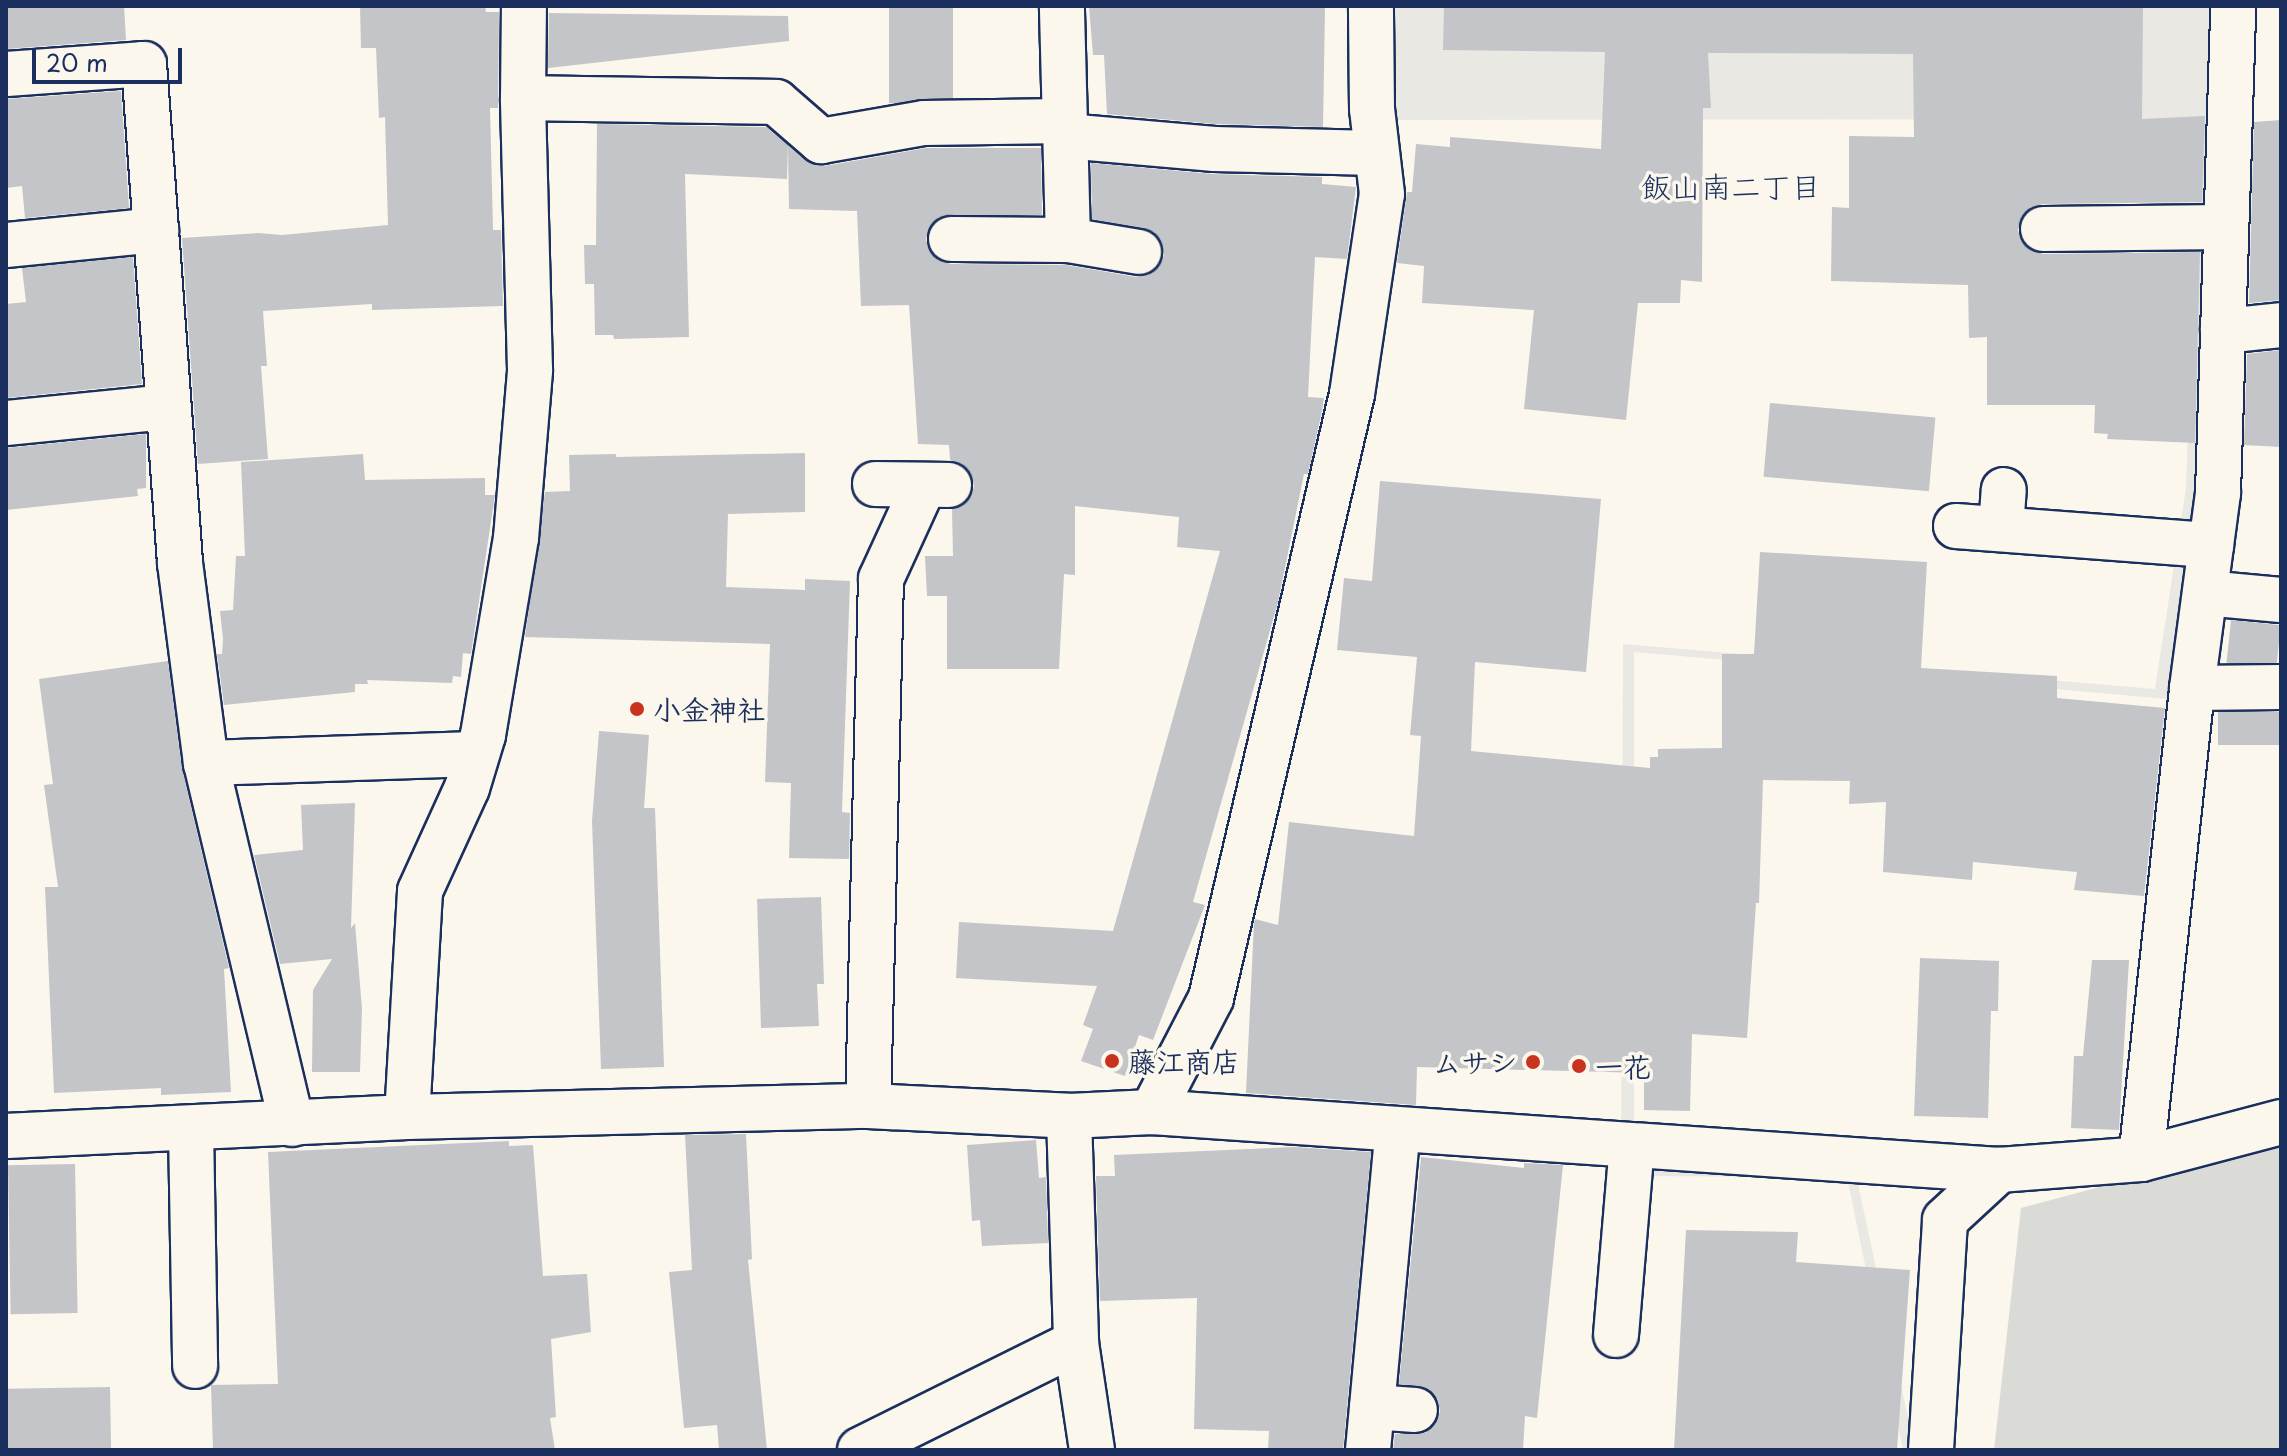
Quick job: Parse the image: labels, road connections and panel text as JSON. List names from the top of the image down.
{
  "districts": ["飯山南二丁目"],
  "places": [
    "小金神社",
    "藤江商店",
    "ムサシ",
    "一花"
  ],
  "scale_bar": "20 m"
}
